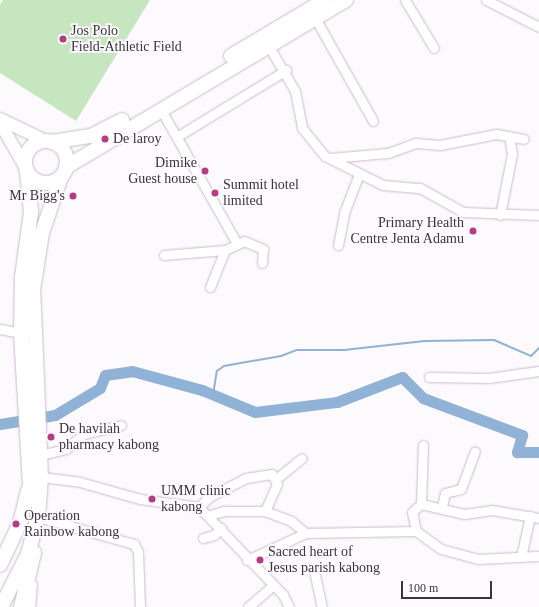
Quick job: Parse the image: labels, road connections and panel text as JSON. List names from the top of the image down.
{
  "places": [
    "Jos Polo Field-Athletic Field",
    "De laroy",
    "Dimike Guest house",
    "Summit hotel limited",
    "Mr Bigg's",
    "Primary Health Centre Jenta Adamu",
    "De havilah pharmacy kabong",
    "UMM clinic kabong",
    "Operation Rainbow kabong",
    "Sacred heart of Jesus parish kabong"
  ],
  "scale_bar": "100 m"
}
